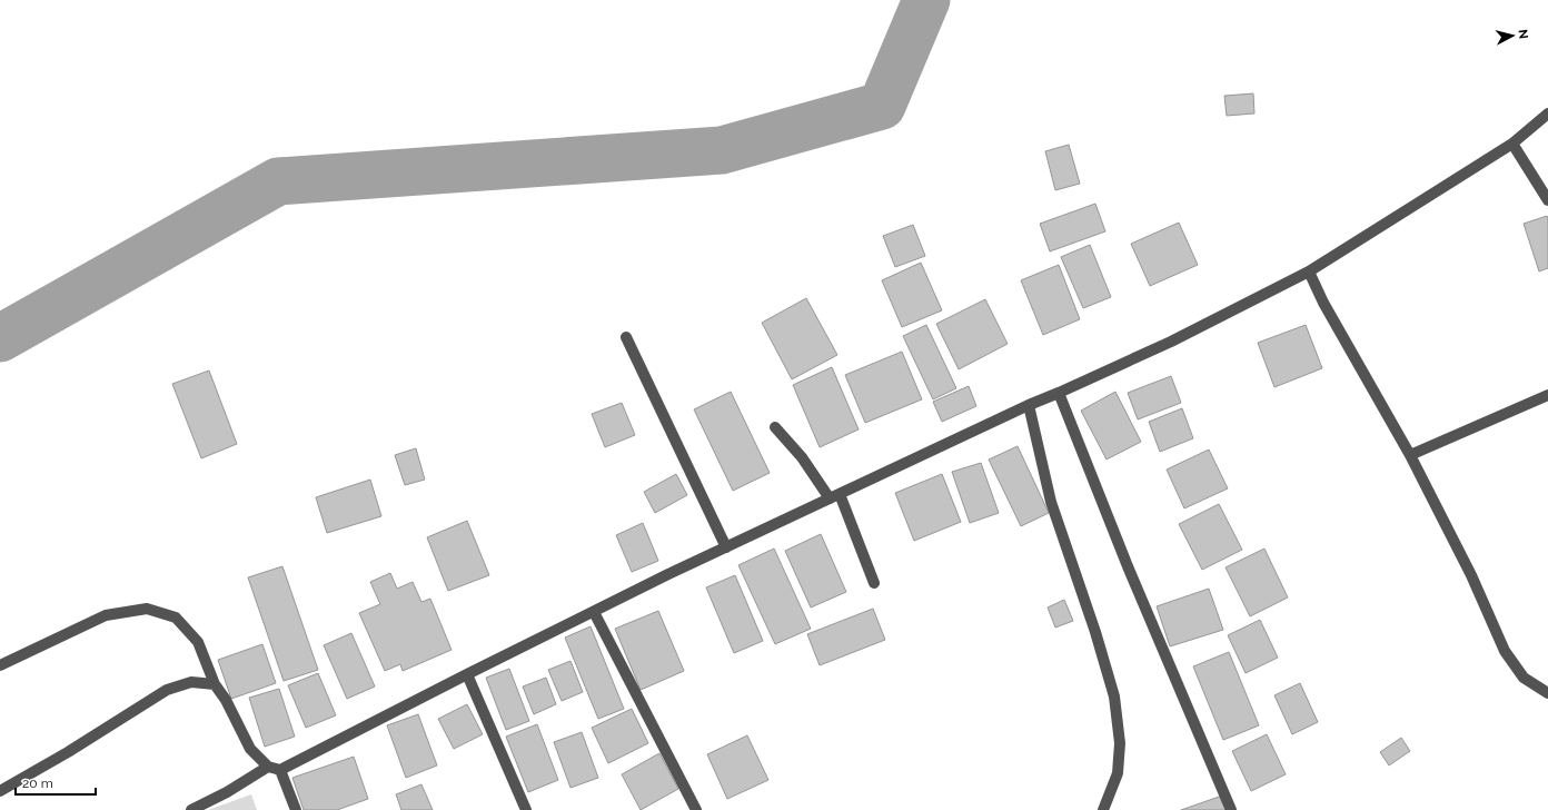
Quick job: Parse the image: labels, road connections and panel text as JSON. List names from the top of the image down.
{
  "scale_bar": "20 m",
  "north": "right"
}
